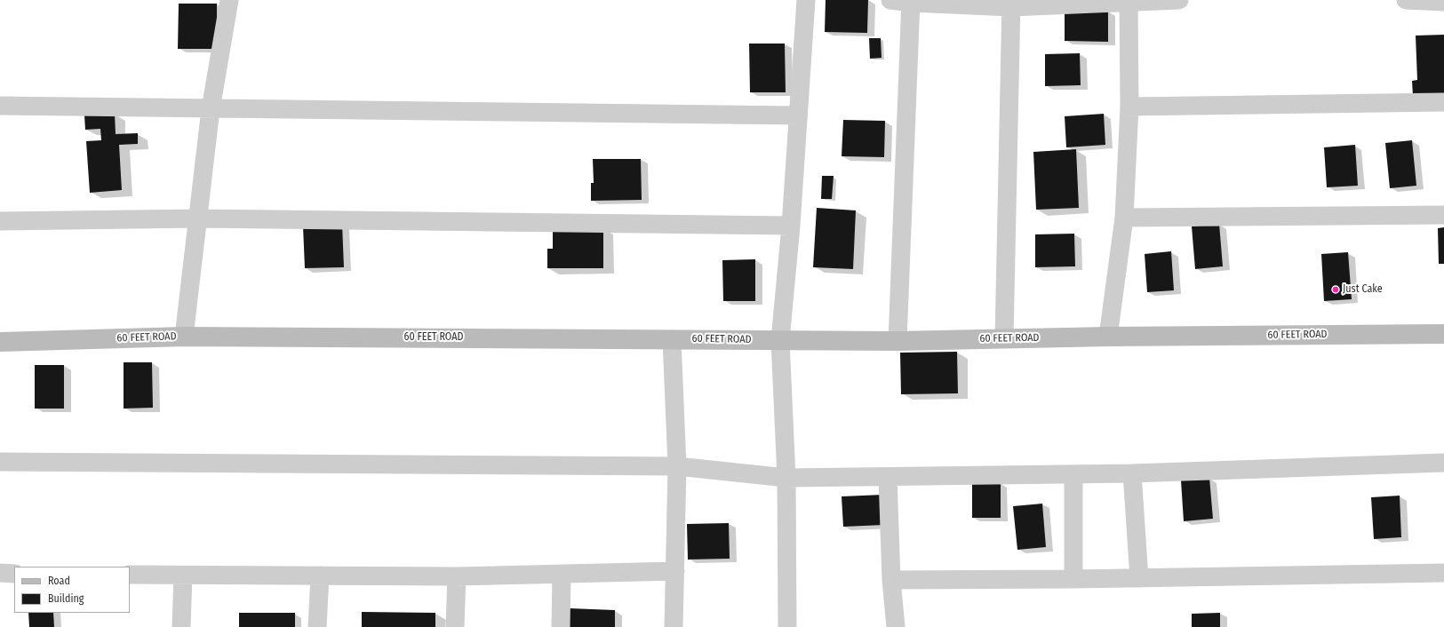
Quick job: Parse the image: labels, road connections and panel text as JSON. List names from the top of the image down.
{
  "streets": {
    "street": ["60 FEET ROAD"]
  },
  "places": ["Just Cake"],
  "legend": ["Road", "Building"]
}
